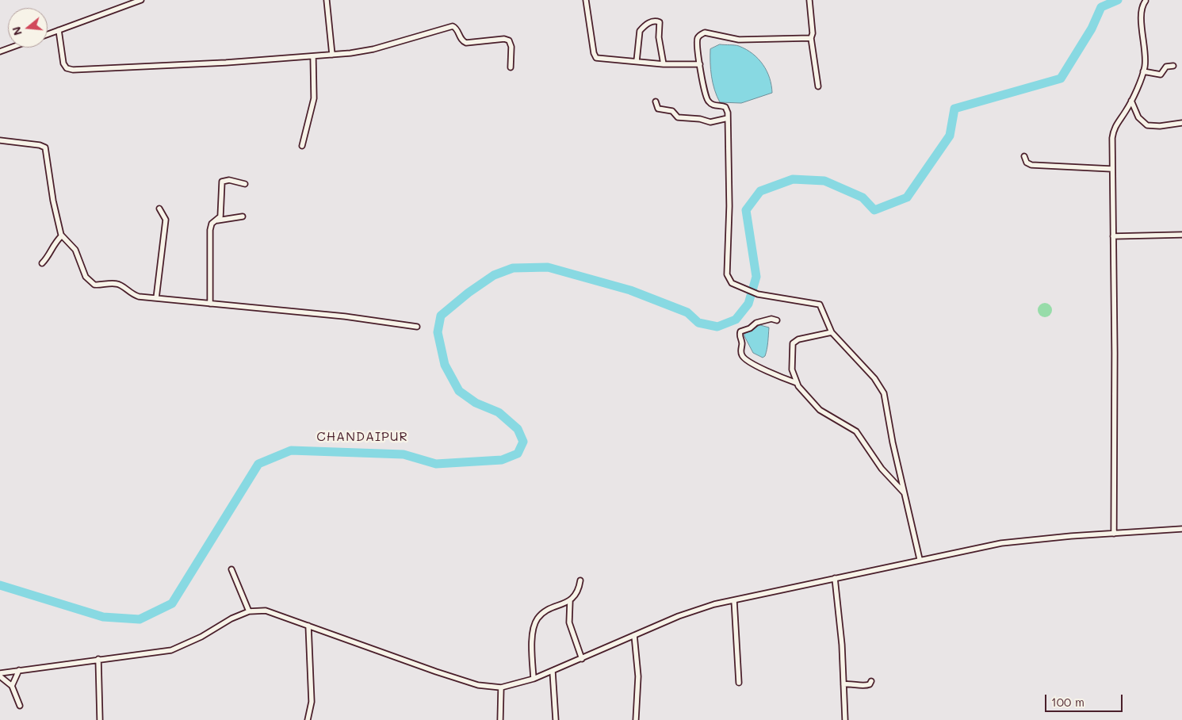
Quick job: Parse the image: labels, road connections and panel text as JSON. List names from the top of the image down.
{
  "districts": ["CHANDAIPUR"],
  "scale_bar": "100 m",
  "north": "left"
}
